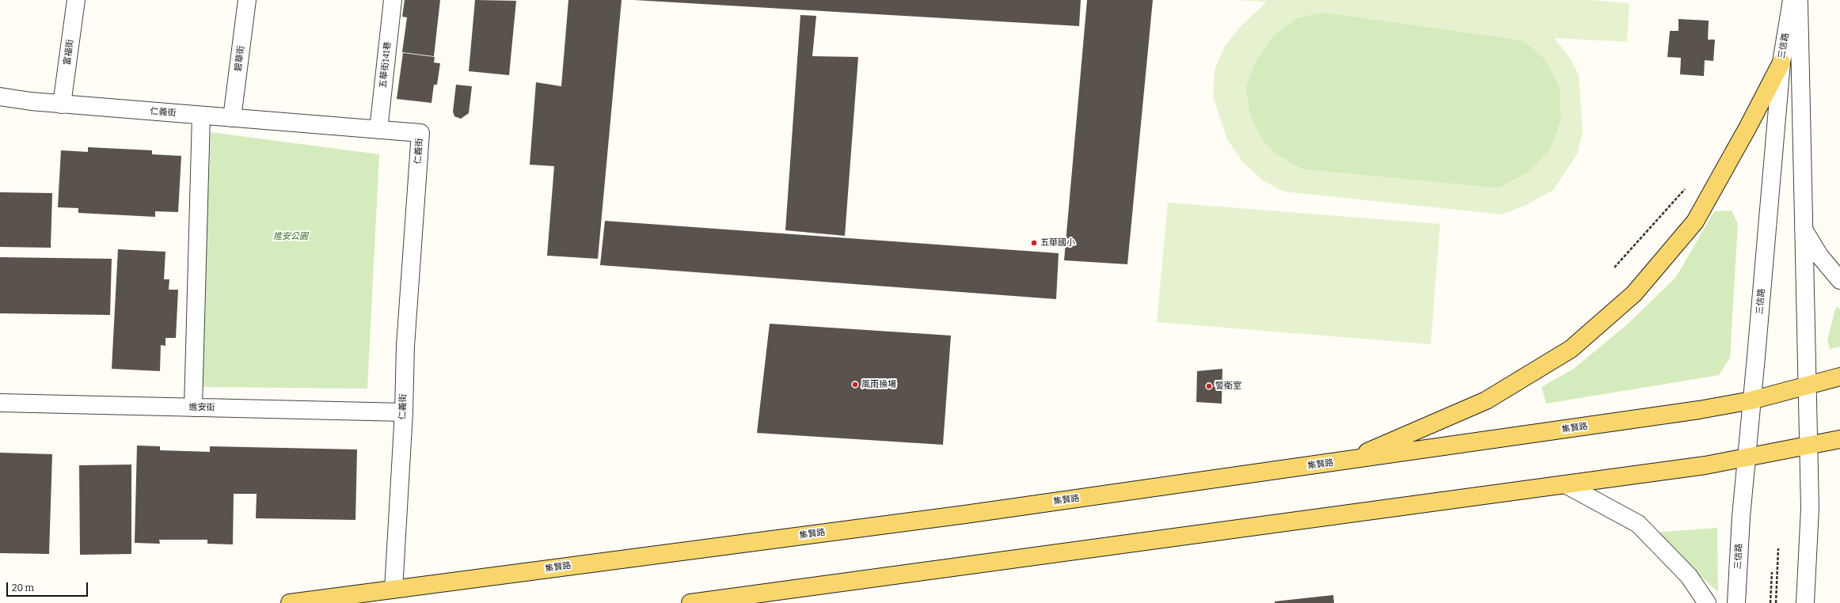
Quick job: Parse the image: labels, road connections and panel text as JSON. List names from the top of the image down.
{
  "streets": {
    "main road": ["集賢路"],
    "street": [
      "三信路",
      "富福街",
      "碧華街",
      "五華街141巷",
      "仁義街",
      "進安街"
    ]
  },
  "crossings": [
    ["三信路", "集賢路"],
    ["富福街", "仁義街"],
    ["碧華街", "仁義街"],
    ["五華街141巷", "仁義街"],
    ["仁義街", "進安街"],
    ["仁義街", "集賢路"]
  ],
  "parks": ["進安公園"],
  "places": ["五華國小", "風雨操場", "警衛室"],
  "scale_bar": "20 m"
}
